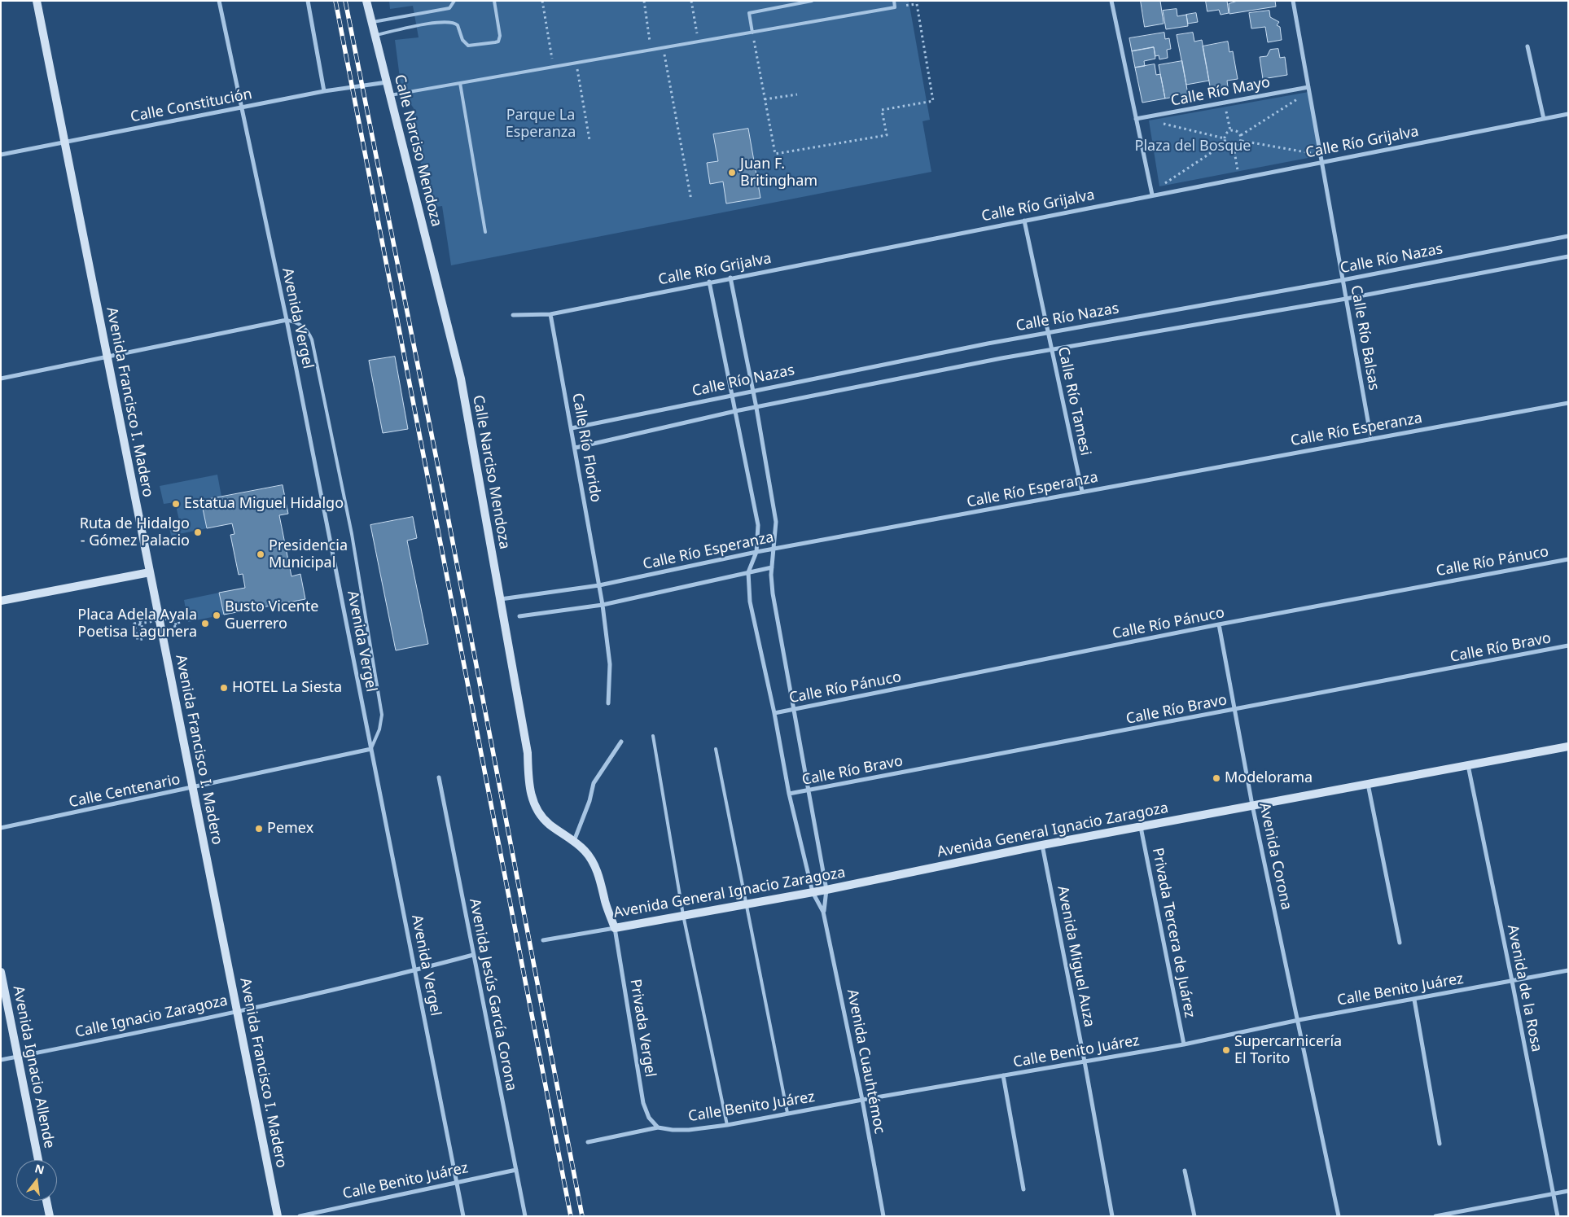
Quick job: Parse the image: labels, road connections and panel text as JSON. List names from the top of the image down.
{
  "streets": {
    "street": [
      "Calle Río Mayo",
      "Calle Constitución",
      "Calle Río Grijalva",
      "Calle Narciso Mendoza",
      "Calle Río Nazas",
      "Avenida Vergel",
      "Calle Río Balsas",
      "Calle Río Tamesi",
      "Avenida Francisco I. Madero",
      "Calle Río Esperanza",
      "Calle Río Florido",
      "Calle Río Pánuco",
      "Calle Río Bravo",
      "Calle Centenario",
      "Avenida General Ignacio Zaragoza",
      "Avenida Corona",
      "Privada Tercera de Juárez",
      "Avenida Miguel Auza",
      "Avenida de la Rosa",
      "Calle Benito Juárez",
      "Avenida Jesús García Corona",
      "Calle Ignacio Zaragoza",
      "Privada Vergel",
      "Avenida Cuauhtémoc",
      "Avenida Ignacio Allende"
    ]
  },
  "crossings": [
    ["Calle Río Mayo", "Calle Río Balsas"],
    ["Calle Constitución", "Calle Narciso Mendoza"],
    ["Calle Constitución", "Avenida Vergel"],
    ["Calle Constitución", "Avenida Francisco I. Madero"],
    ["Calle Río Grijalva", "Calle Río Balsas"],
    ["Calle Río Grijalva", "Calle Río Tamesi"],
    ["Calle Río Grijalva", "Calle Río Florido"],
    ["Calle Río Grijalva", "Avenida Cuauhtémoc"],
    ["Calle Narciso Mendoza", "Calle Río Esperanza"],
    ["Calle Narciso Mendoza", "Avenida General Ignacio Zaragoza"],
    ["Calle Narciso Mendoza", "Privada Vergel"],
    ["Calle Río Nazas", "Calle Río Balsas"],
    ["Calle Río Nazas", "Calle Río Tamesi"],
    ["Calle Río Nazas", "Calle Río Florido"],
    ["Calle Río Nazas", "Avenida Cuauhtémoc"],
    ["Avenida Vergel", "Calle Centenario"],
    ["Avenida Vergel", "Calle Benito Juárez"],
    ["Avenida Vergel", "Calle Ignacio Zaragoza"],
    ["Calle Río Balsas", "Calle Río Esperanza"],
    ["Calle Río Tamesi", "Calle Río Esperanza"],
    ["Avenida Francisco I. Madero", "Calle Centenario"],
    ["Avenida Francisco I. Madero", "Calle Ignacio Zaragoza"],
    ["Calle Río Esperanza", "Calle Río Florido"],
    ["Calle Río Esperanza", "Avenida Cuauhtémoc"],
    ["Calle Río Pánuco", "Avenida Corona"],
    ["Calle Río Pánuco", "Avenida Cuauhtémoc"],
    ["Calle Río Bravo", "Avenida Corona"],
    ["Calle Río Bravo", "Avenida Cuauhtémoc"],
    ["Avenida General Ignacio Zaragoza", "Avenida Corona"],
    ["Avenida General Ignacio Zaragoza", "Privada Tercera de Juárez"],
    ["Avenida General Ignacio Zaragoza", "Avenida Miguel Auza"],
    ["Avenida General Ignacio Zaragoza", "Avenida de la Rosa"],
    ["Avenida General Ignacio Zaragoza", "Privada Vergel"],
    ["Avenida General Ignacio Zaragoza", "Avenida Cuauhtémoc"],
    ["Avenida Corona", "Calle Benito Juárez"],
    ["Privada Tercera de Juárez", "Calle Benito Juárez"],
    ["Avenida Miguel Auza", "Calle Benito Juárez"],
    ["Avenida de la Rosa", "Calle Benito Juárez"],
    ["Calle Benito Juárez", "Avenida Jesús García Corona"],
    ["Calle Benito Juárez", "Privada Vergel"],
    ["Calle Benito Juárez", "Avenida Cuauhtémoc"],
    ["Avenida Jesús García Corona", "Calle Ignacio Zaragoza"],
    ["Calle Ignacio Zaragoza", "Avenida Ignacio Allende"]
  ],
  "parks": ["Parque La Esperanza", "Plaza del Bosque"],
  "places": [
    "Juan F. Britingham",
    "Estatua Miguel Hidalgo",
    "Ruta de Hidalgo - Gómez Palacio",
    "Presidencia Municipal",
    "Busto Vicente Guerrero",
    "Placa Adela Ayala Poetisa Lagunera",
    "HOTEL La Siesta",
    "Modelorama",
    "Pemex",
    "Supercarnicería El Torito"
  ],
  "north": "top"
}
